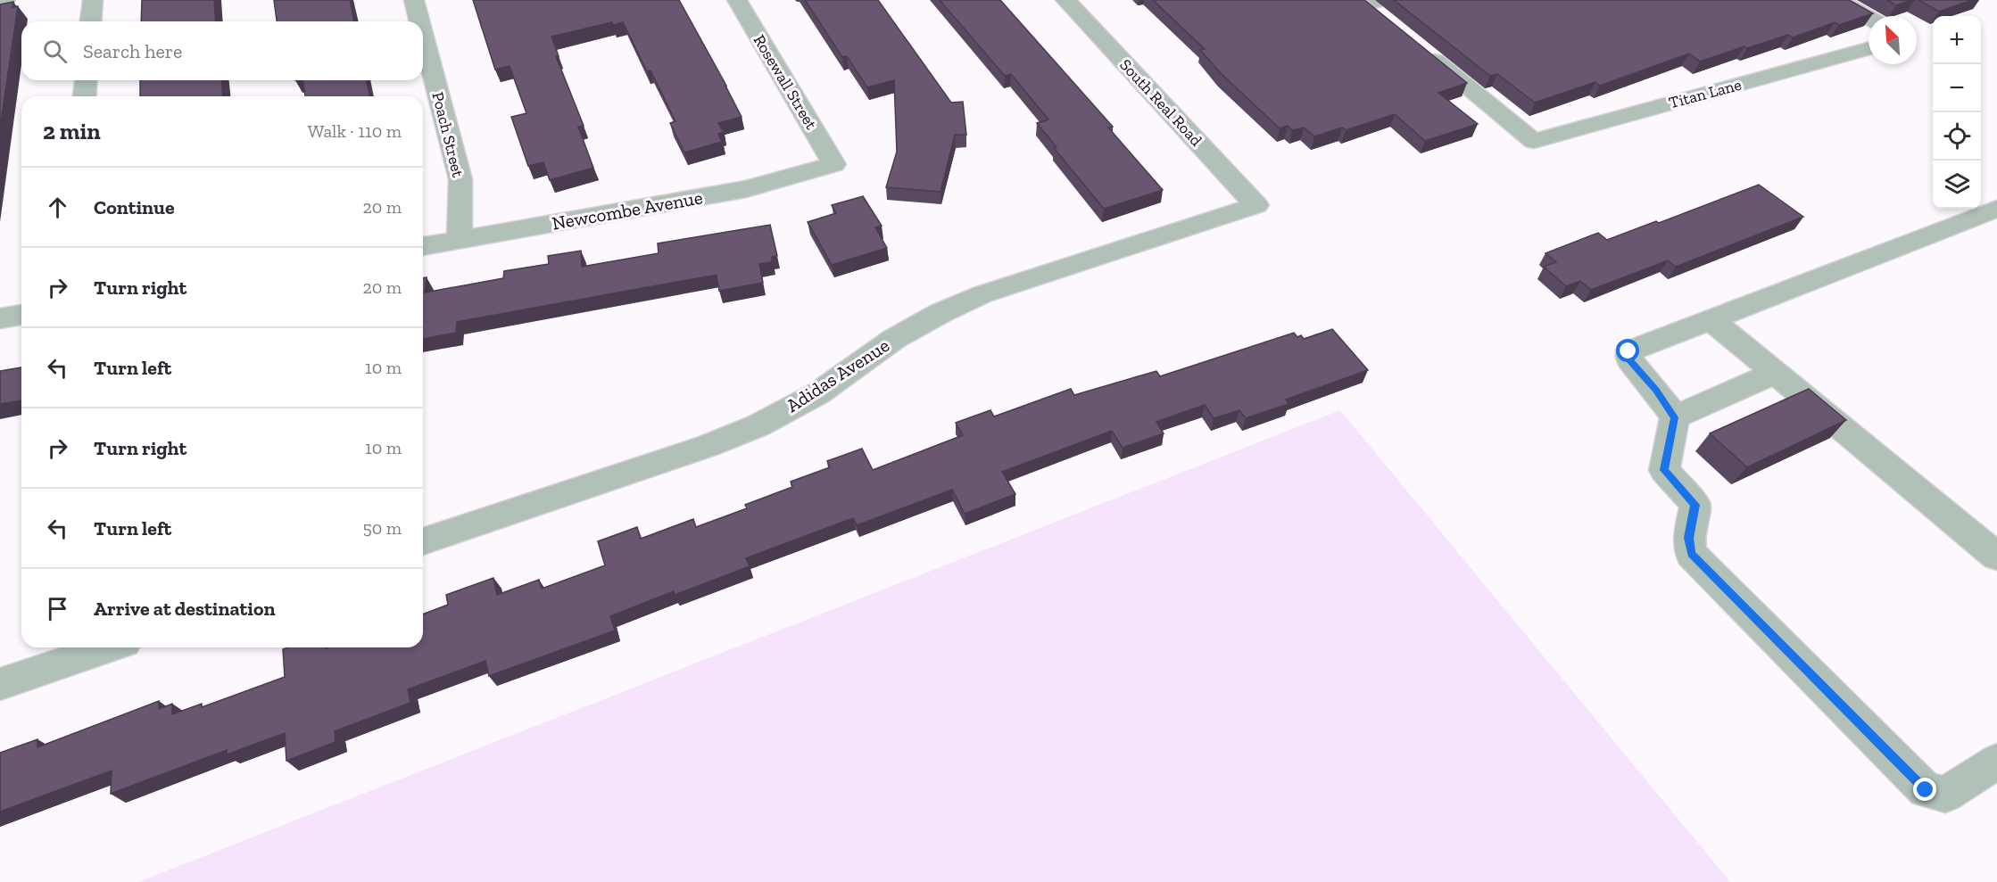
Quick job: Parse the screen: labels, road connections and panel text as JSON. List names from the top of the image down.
{
  "streets": {
    "street": [
      "Rosewall Street",
      "Titan Lane",
      "South Real Road",
      "Poach Street",
      "Newcombe Avenue",
      "Adidas Avenue"
    ]
  },
  "crossings": [
    ["Rosewall Street", "Newcombe Avenue"],
    ["South Real Road", "Adidas Avenue"],
    ["Poach Street", "Newcombe Avenue"]
  ],
  "north": "top left",
  "page": {
    "map_buttons": ["+", "−"],
    "search": "Search here",
    "heading": ["2 min", "Walk · 110 m"],
    "list": [
      ["Continue", "20 m"],
      ["Turn right", "20 m"],
      ["Turn left", "10 m"],
      ["Turn right", "10 m"],
      ["Turn left", "50 m"],
      "Arrive at destination"
    ]
  }
}
